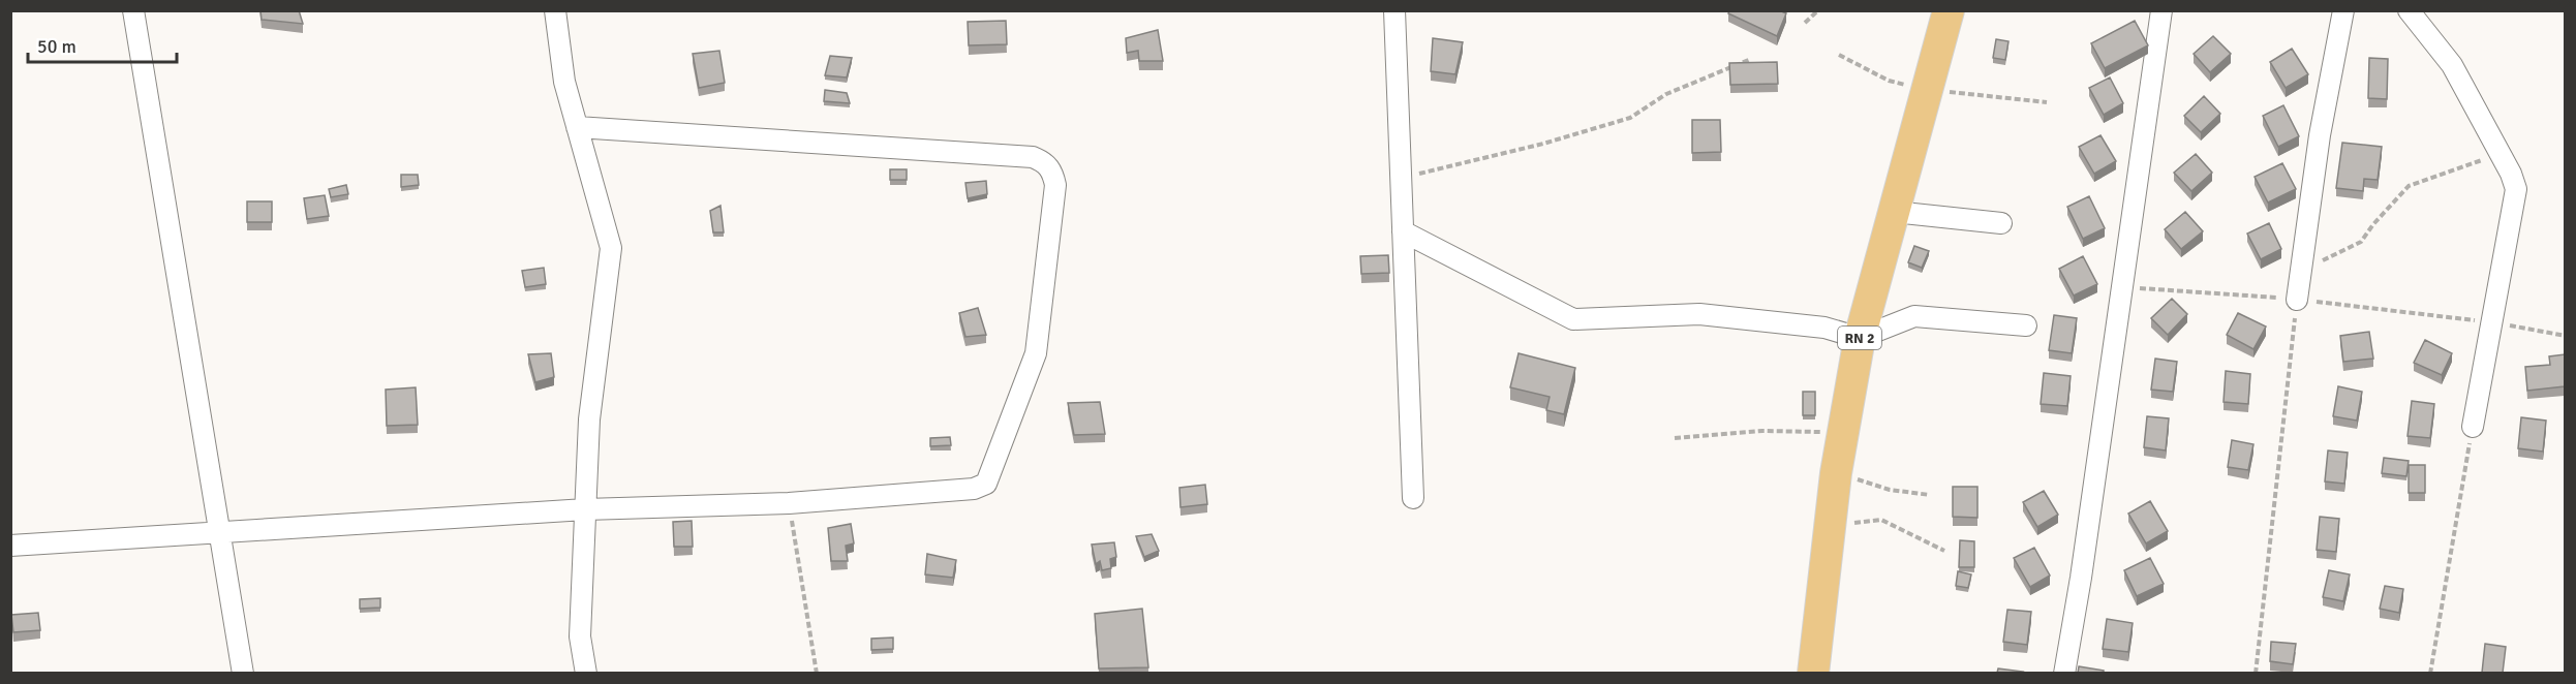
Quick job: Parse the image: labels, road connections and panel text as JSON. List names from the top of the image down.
{
  "streets": {
    "main road": ["RN 2"]
  },
  "scale_bar": "50 m"
}
